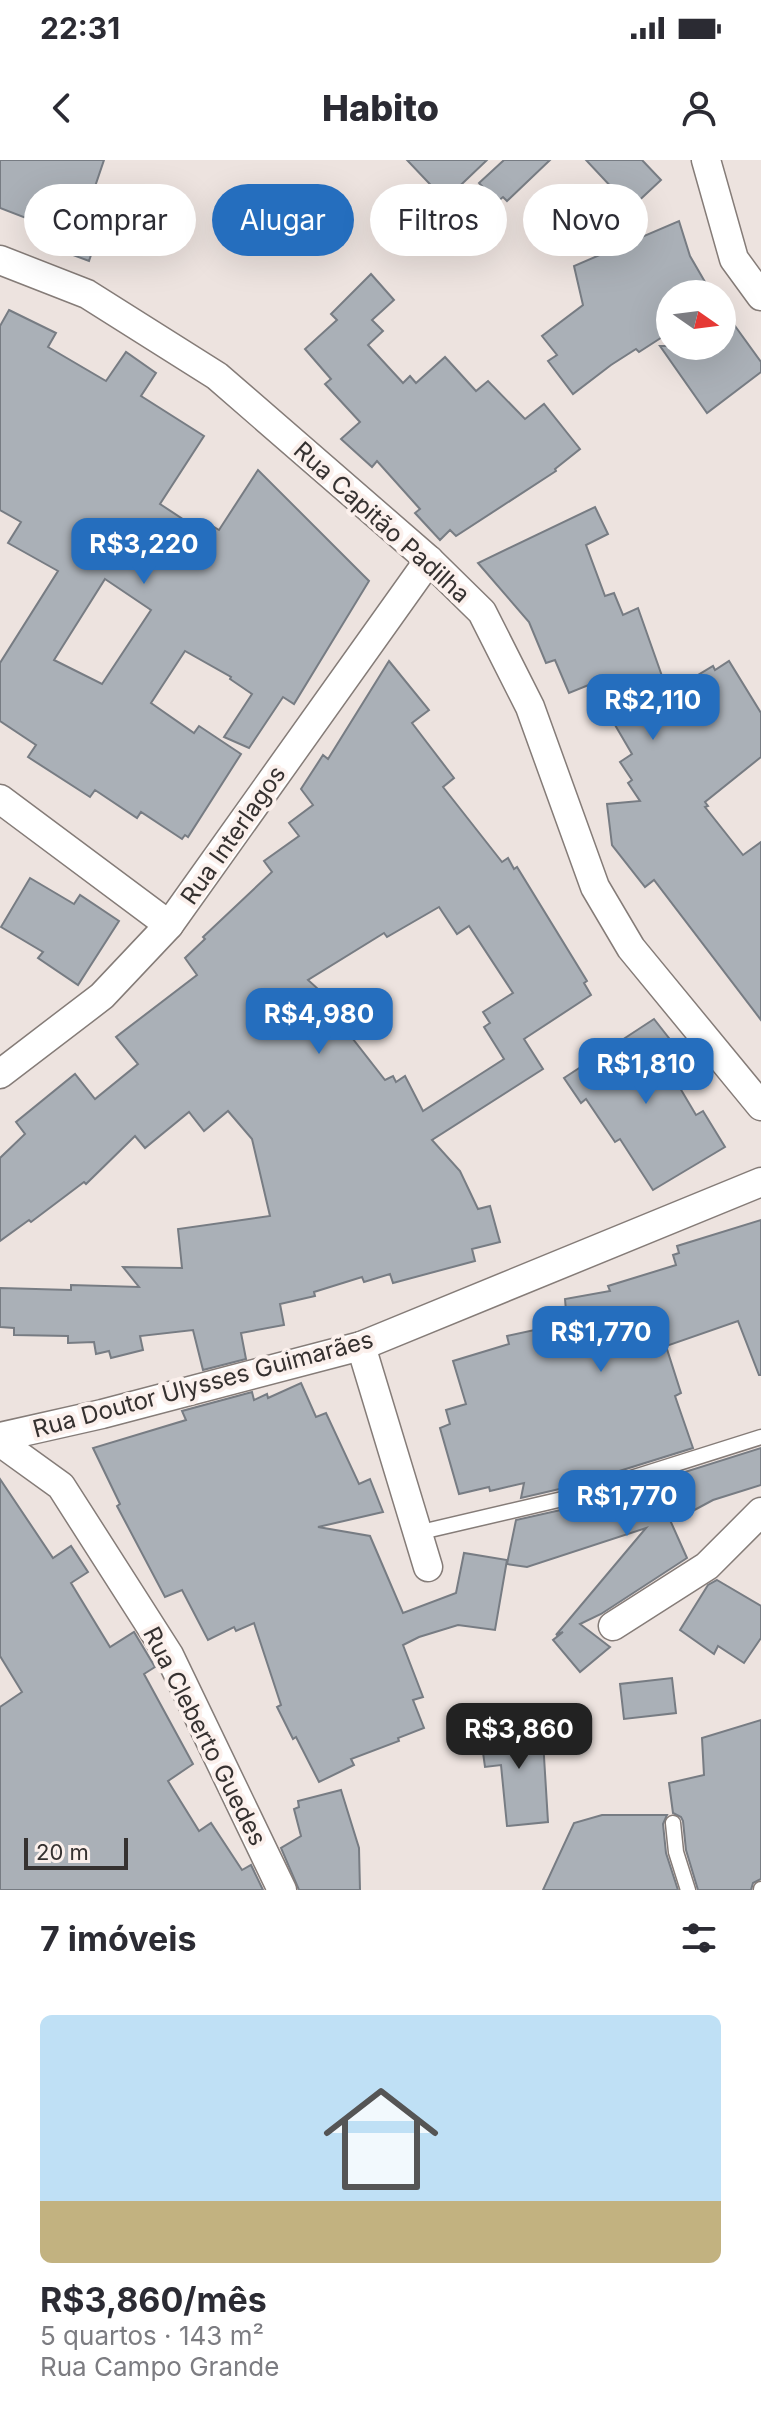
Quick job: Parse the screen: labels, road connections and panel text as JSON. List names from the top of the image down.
{
  "streets": {
    "street": [
      "Rua Capitão Padilha",
      "Rua Interlagos",
      "Rua Doutor Ulysses Guimarães",
      "Rua Cleberto Guedes"
    ]
  },
  "crossings": [
    ["Rua Capitão Padilha", "Rua Interlagos"],
    ["Rua Doutor Ulysses Guimarães", "Rua Cleberto Guedes"]
  ],
  "scale_bar": "20 m",
  "north": "right",
  "page": {
    "status": "22:31",
    "header": "Habito",
    "chip": [
      "Comprar",
      "Alugar",
      "Filtros",
      "Novo"
    ],
    "price": [
      "R$3,220",
      "R$2,110",
      "R$4,980",
      "R$1,810",
      "R$1,770",
      "R$1,770",
      "R$3,860"
    ],
    "scale": "20 m",
    "heading": "7 imóveis",
    "list": [
      {
        "name": "R$3,860/mês",
        "note": "5 quartos · 143 m² · Rua Campo Grande"
      }
    ]
  }
}
